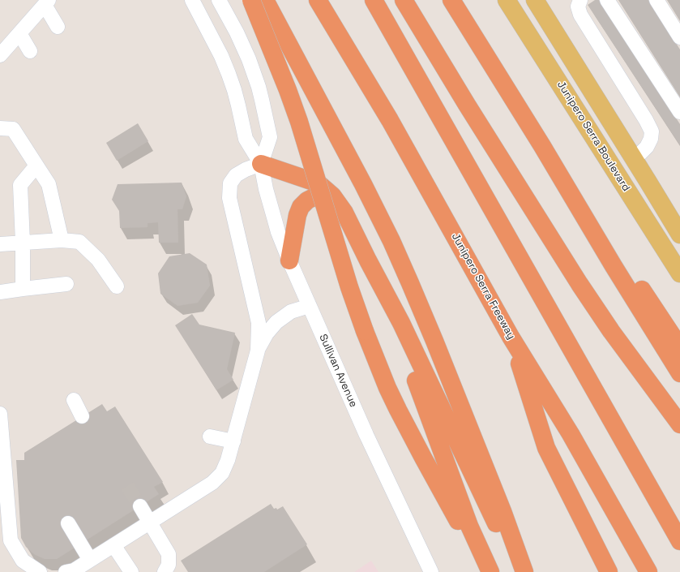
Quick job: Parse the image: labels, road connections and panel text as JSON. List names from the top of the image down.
{
  "streets": {
    "highway": ["Junipero Serra Freeway"],
    "main road": ["Junipero Serra Boulevard"],
    "street": ["Sullivan Avenue"]
  }
}
